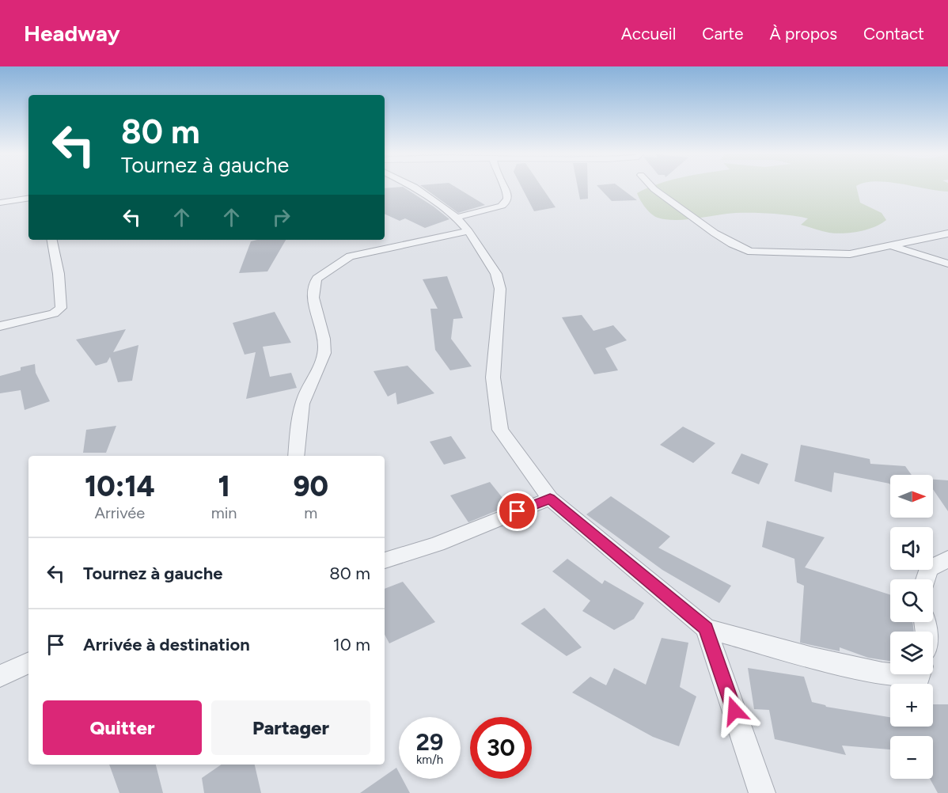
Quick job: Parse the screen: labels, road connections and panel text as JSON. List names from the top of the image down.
{
  "north": "right",
  "page": {
    "header": "Headway",
    "nav": [
      "Accueil",
      "Carte",
      "À propos",
      "Contact"
    ],
    "turn": ["80 m", "Tournez à gauche"],
    "eta": [
      "10:14",
      "Arrivée",
      "1",
      "min",
      "90",
      "m"
    ],
    "map_buttons": ["+", "−"],
    "list": [
      {
        "name": "Tournez à gauche",
        "value": "80 m"
      },
      {
        "name": "Arrivée à destination",
        "value": "10 m"
      }
    ],
    "buttons": ["Quitter", "Partager"],
    "speed": "29 km/h",
    "limit": "30"
  }
}
